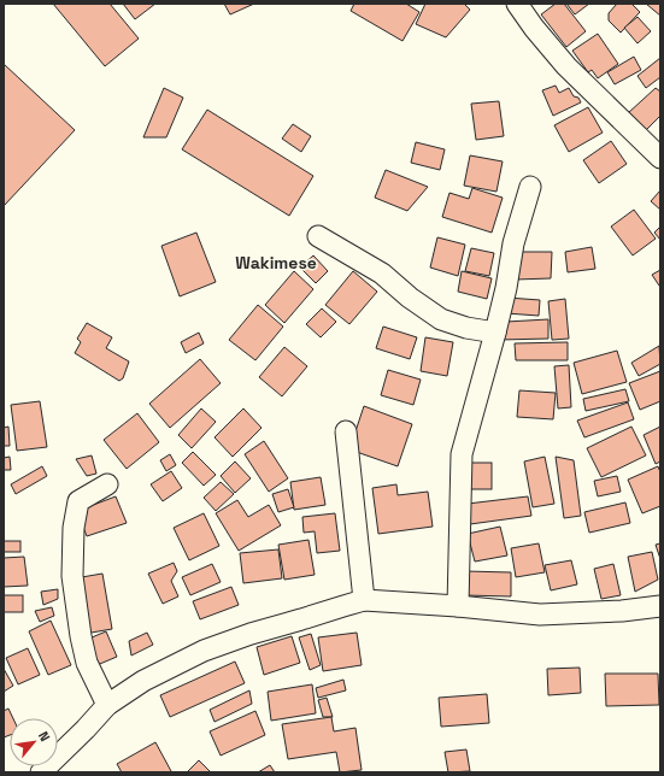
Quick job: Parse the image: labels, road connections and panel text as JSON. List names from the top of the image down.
{
  "districts": ["Wakimese"],
  "north": "top right"
}
